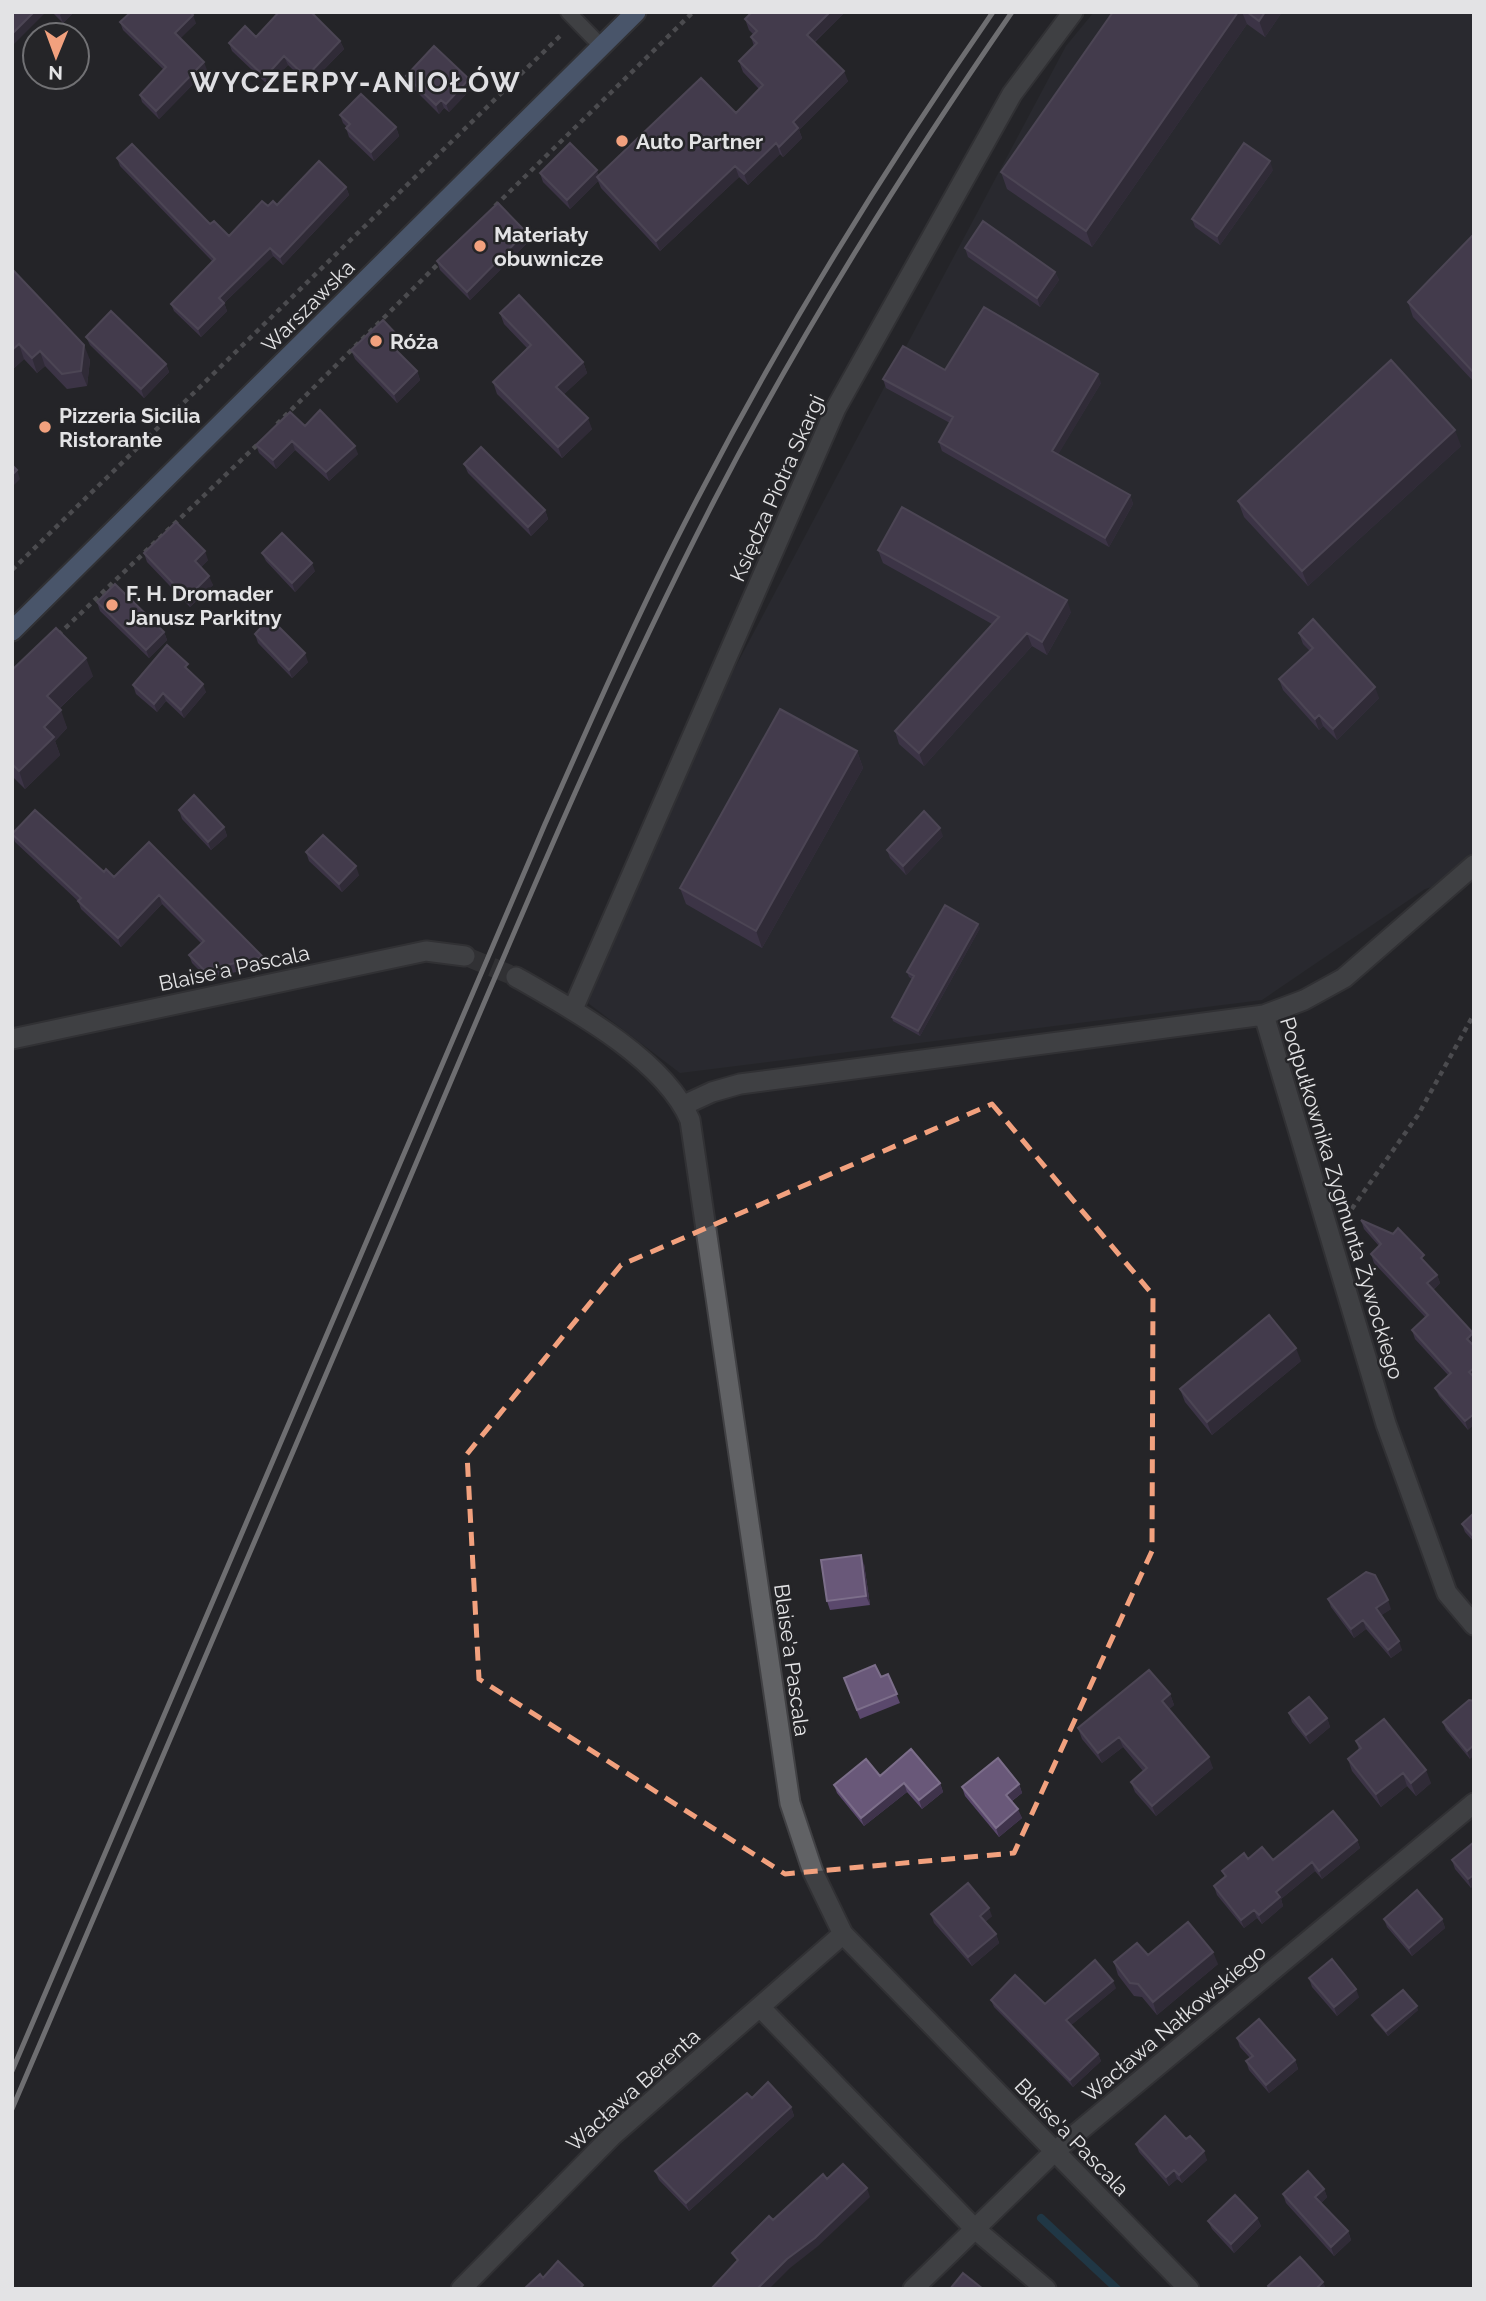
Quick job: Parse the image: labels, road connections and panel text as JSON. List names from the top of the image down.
{
  "streets": {
    "main road": ["Warszawska"],
    "street": [
      "Księdza Piotra Skargi",
      "Blaise'a Pascala",
      "Podpułkownika Zygmunta Żywockiego",
      "Wacława Nałkowskiego",
      "Wacława Berenta"
    ]
  },
  "crossings": [
    ["Księdza Piotra Skargi", "Blaise'a Pascala"],
    ["Blaise'a Pascala", "Podpułkownika Zygmunta Żywockiego"],
    ["Blaise'a Pascala", "Wacława Nałkowskiego"],
    ["Blaise'a Pascala", "Wacława Berenta"]
  ],
  "districts": ["WYCZERPY-ANIOŁÓW"],
  "places": [
    "Auto Partner",
    "Materiały obuwnicze",
    "Róża",
    "Pizzeria Sicilia Ristorante",
    "F. H. Dromader Janusz Parkitny"
  ],
  "north": "bottom"
}
